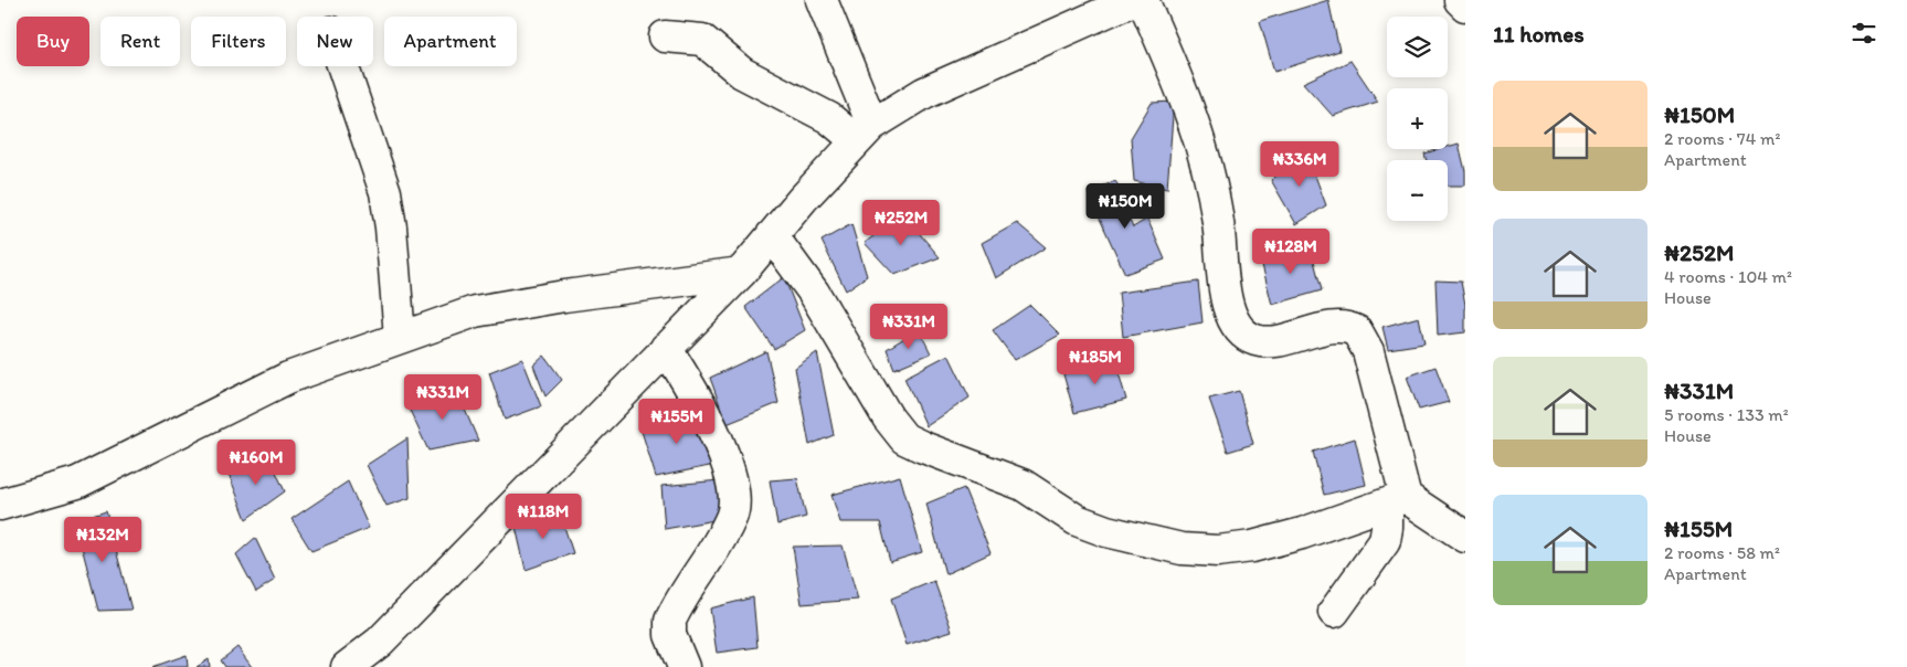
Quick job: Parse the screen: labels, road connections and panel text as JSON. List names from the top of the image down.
{
  "page": {
    "heading": "11 homes",
    "map_buttons": ["+", "−"],
    "chip": [
      "Buy",
      "Rent",
      "Filters",
      "New",
      "Apartment"
    ],
    "list": [
      {
        "name": "₦150M",
        "note": "2 rooms · 74 m² · Apartment"
      },
      {
        "name": "₦252M",
        "note": "4 rooms · 104 m² · House"
      },
      {
        "name": "₦331M",
        "note": "5 rooms · 133 m² · House"
      },
      {
        "name": "₦155M",
        "note": "2 rooms · 58 m² · Apartment"
      }
    ],
    "price": [
      "₦336M",
      "₦150M",
      "₦252M",
      "₦128M",
      "₦331M",
      "₦185M",
      "₦331M",
      "₦155M",
      "₦160M",
      "₦118M",
      "₦132M"
    ]
  }
}
